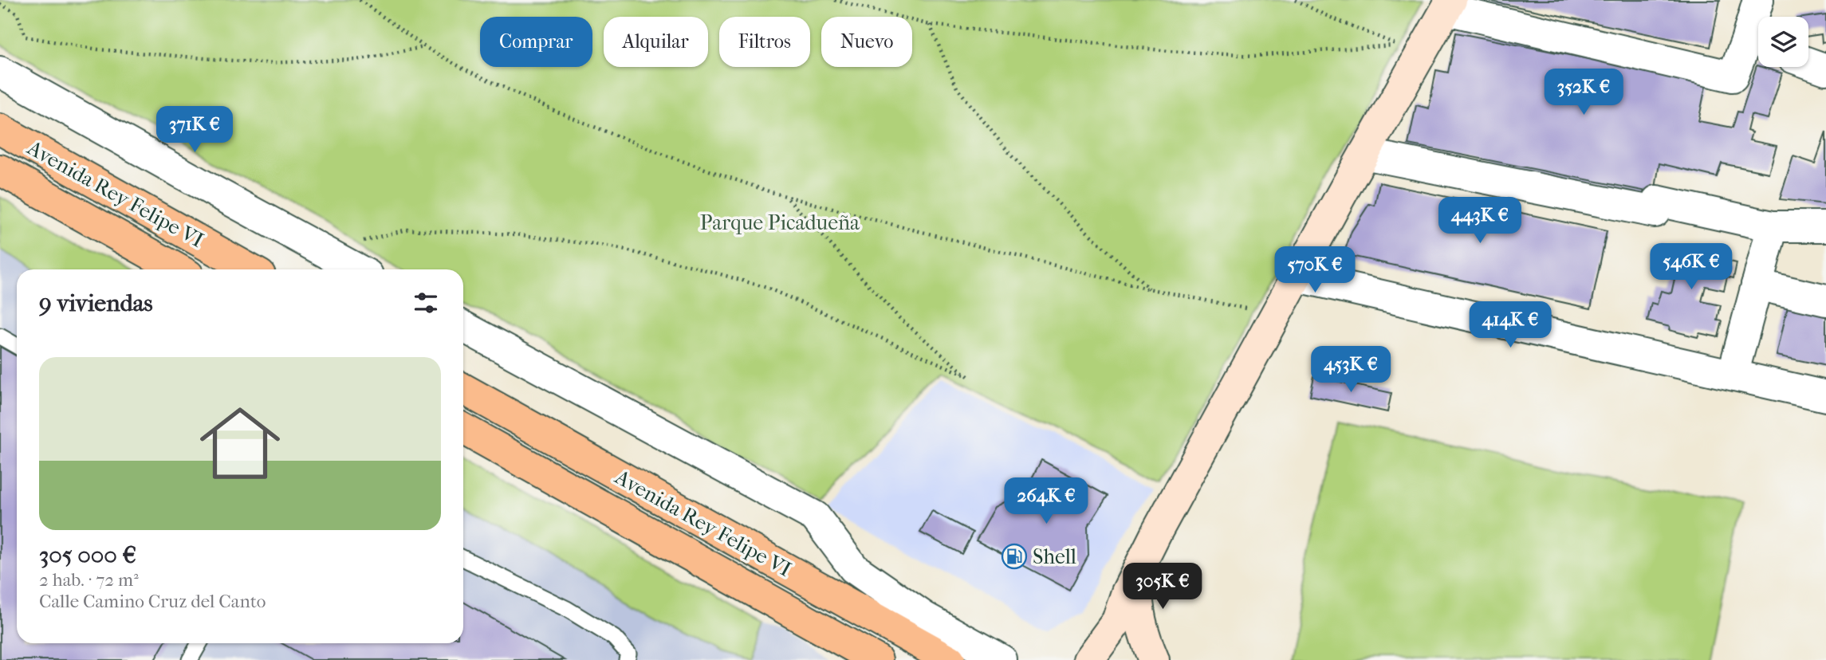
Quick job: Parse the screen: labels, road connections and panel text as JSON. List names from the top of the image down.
{
  "streets": {
    "main road": ["Avenida Rey Felipe VI"]
  },
  "parks": ["Parque Picadueña"],
  "places": {
    "fuel station": ["Shell"]
  },
  "page": {
    "chip": [
      "Comprar",
      "Alquilar",
      "Filtros",
      "Nuevo"
    ],
    "price": [
      "352K €",
      "371K €",
      "443K €",
      "546K €",
      "570K €",
      "414K €",
      "453K €",
      "264K €",
      "305K €"
    ],
    "heading": "9 viviendas",
    "list": [
      {
        "name": "305 000 €",
        "note": "2 hab. · 72 m² · Calle Camino Cruz del Canto"
      }
    ]
  }
}
